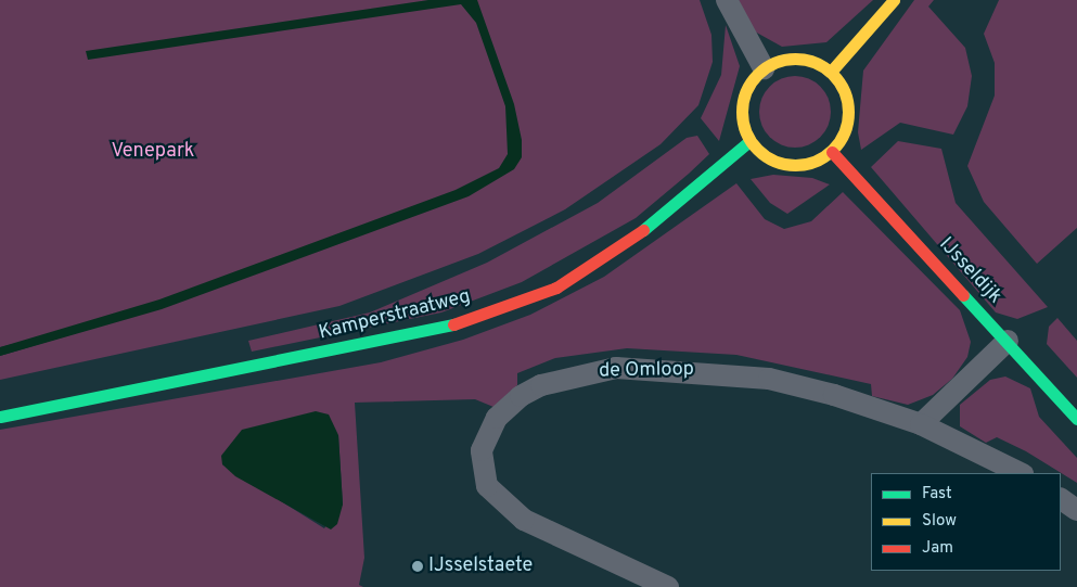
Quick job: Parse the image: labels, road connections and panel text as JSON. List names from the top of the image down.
{
  "streets": {
    "main road": ["IJsseldijk", "Kamperstraatweg"],
    "street": ["de Omloop"]
  },
  "crossings": [
    ["IJsseldijk", "Kamperstraatweg"]
  ],
  "parks": ["Venepark"],
  "places": ["IJsselstaete"],
  "legend": ["Fast", "Slow", "Jam"]
}
